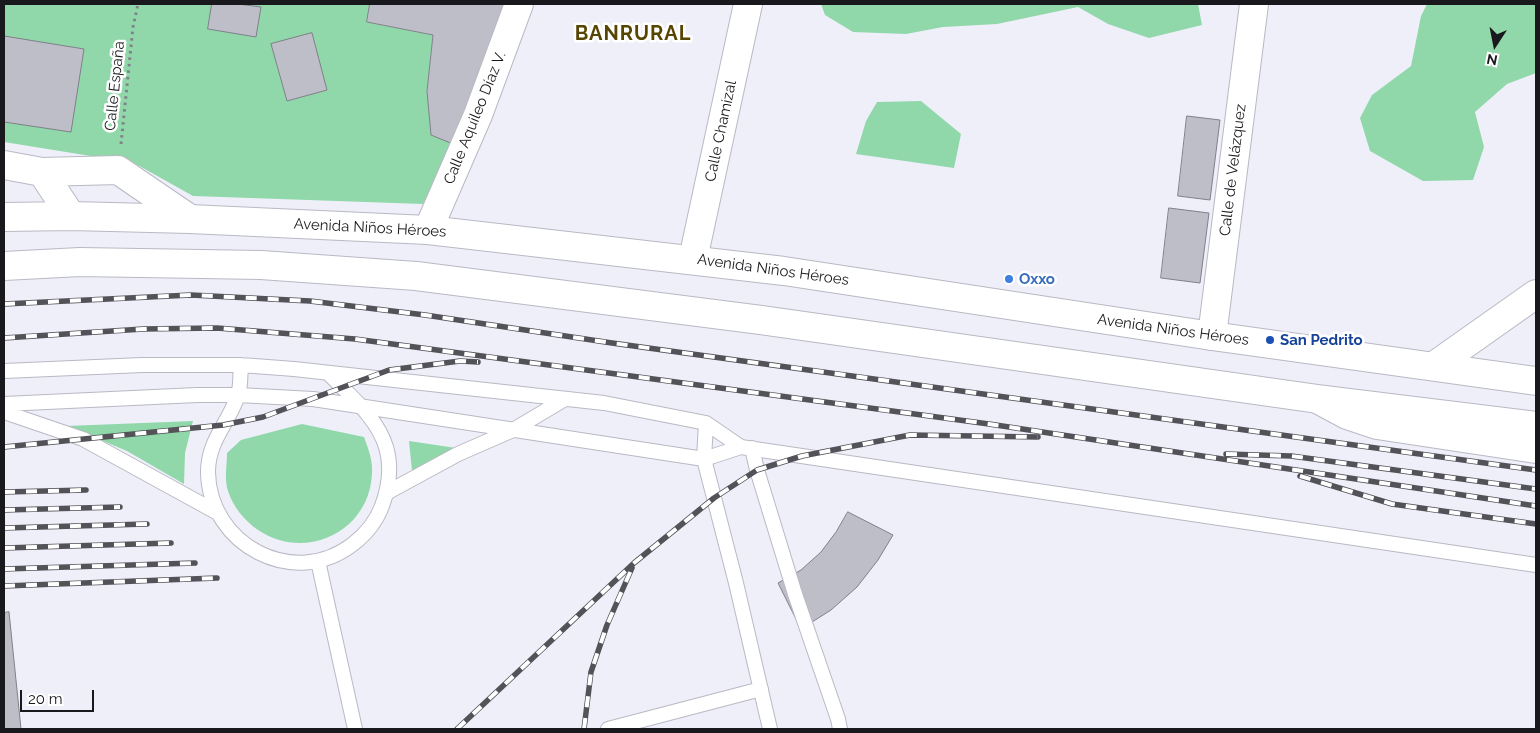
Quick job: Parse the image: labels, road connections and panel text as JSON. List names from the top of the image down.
{
  "streets": {
    "main road": [
      "Calle Aquileo Díaz V.",
      "Calle Chamizal",
      "Calle de Velázquez",
      "Avenida Niños Héroes"
    ],
    "path": ["Calle España"]
  },
  "crossings": [
    ["Calle Aquileo Díaz V.", "Avenida Niños Héroes"],
    ["Calle Chamizal", "Avenida Niños Héroes"],
    ["Calle de Velázquez", "Avenida Niños Héroes"]
  ],
  "districts": ["BANRURAL"],
  "places": ["Oxxo", "San Pedrito"],
  "scale_bar": "20 m",
  "north": "bottom"
}
